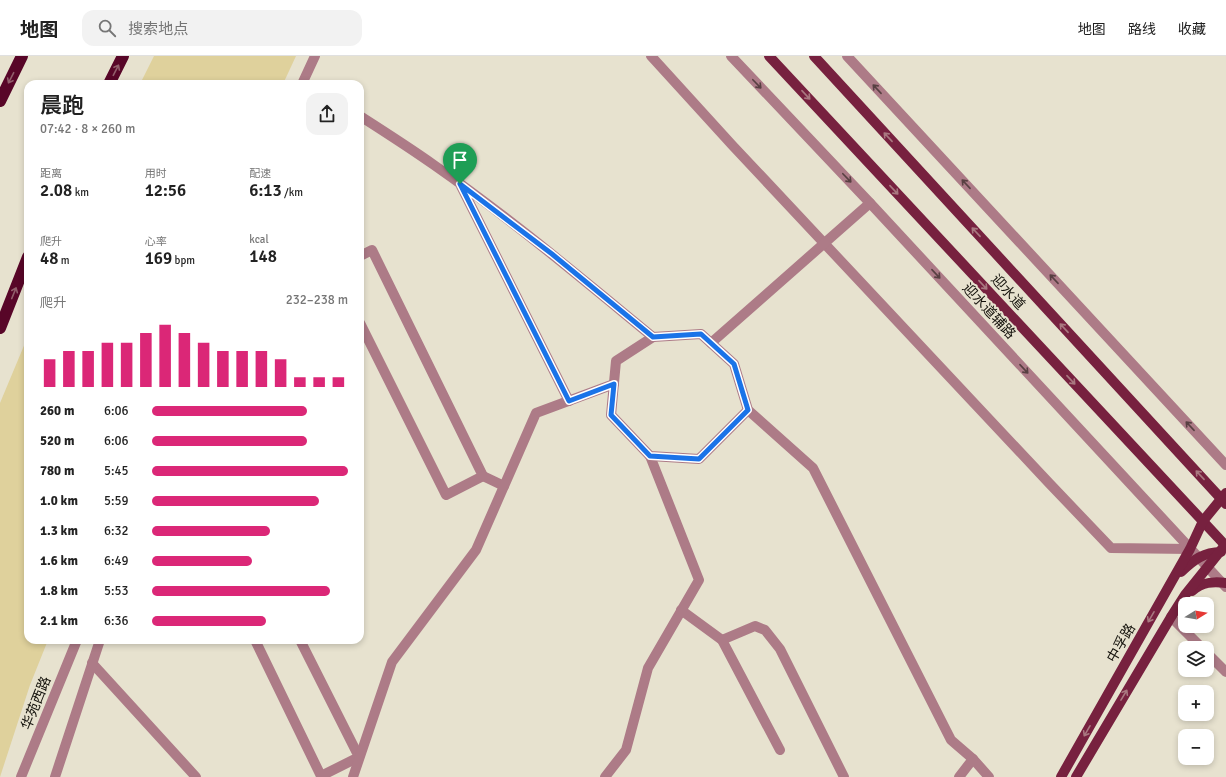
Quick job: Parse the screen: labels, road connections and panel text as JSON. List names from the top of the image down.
{
  "streets": {
    "main road": ["迎水道", "中孚路"],
    "street": ["迎水道辅路", "华苑西路"]
  },
  "crossings": [
    ["迎水道", "中孚路"],
    ["迎水道辅路", "中孚路"]
  ],
  "north": "right",
  "page": {
    "header": "地图",
    "search": "搜索地点",
    "nav": ["地图", "路线", "收藏"],
    "heading": ["晨跑", "07:42 · 8 × 260 m"],
    "stats": [
      ["距离", "2.08 km"],
      ["用时", "12:56"],
      ["配速", "6:13 /km"],
      ["爬升", "48 m"],
      ["心率", "169 bpm"],
      ["kcal", "148"]
    ],
    "chart": ["爬升", "232–238 m"],
    "list": [
      {
        "name": "260 m",
        "note": "6:06"
      },
      {
        "name": "520 m",
        "note": "6:06"
      },
      {
        "name": "780 m",
        "note": "5:45"
      },
      {
        "name": "1.0 km",
        "note": "5:59"
      },
      {
        "name": "1.3 km",
        "note": "6:32"
      },
      {
        "name": "1.6 km",
        "note": "6:49"
      },
      {
        "name": "1.8 km",
        "note": "5:53"
      },
      {
        "name": "2.1 km",
        "note": "6:36"
      }
    ],
    "map_buttons": ["+", "−"]
  }
}
